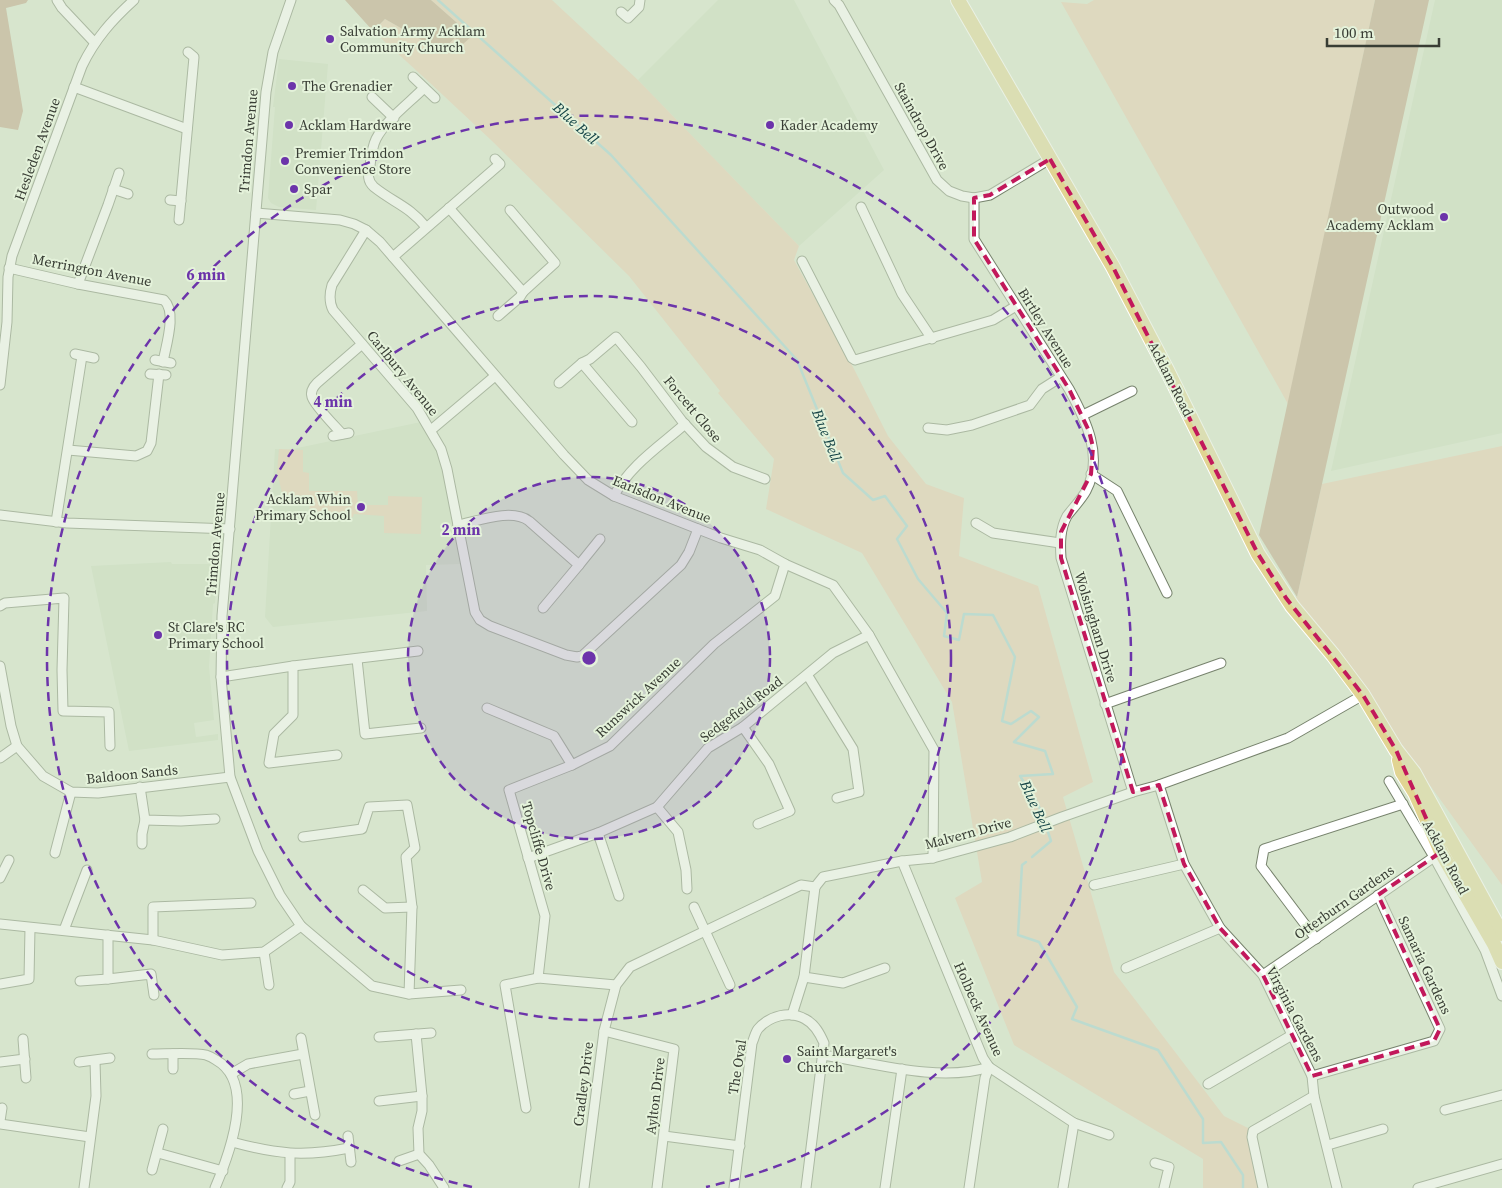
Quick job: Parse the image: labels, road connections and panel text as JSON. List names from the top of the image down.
{
  "streets": {
    "main road": ["Acklam Road"],
    "street": [
      "Staindrop Drive",
      "Trimdon Avenue",
      "Hesleden Avenue",
      "Merrington Avenue",
      "Birtley Avenue",
      "Carlbury Avenue",
      "Forcett Close",
      "Earlsdon Avenue",
      "Wolsingham Drive",
      "Runswick Avenue",
      "Sedgefield Road",
      "Baldoon Sands",
      "Malvern Drive",
      "Topcliffe Drive",
      "Otterburn Gardens",
      "Samaria Gardens",
      "Holbeck Avenue",
      "Virginia Gardens",
      "The Oval",
      "Cradley Drive",
      "Aylton Drive"
    ]
  },
  "crossings": [
    ["Staindrop Drive", "Birtley Avenue"],
    ["Trimdon Avenue", "Earlsdon Avenue"],
    ["Trimdon Avenue", "Baldoon Sands"],
    ["Hesleden Avenue", "Merrington Avenue"],
    ["Birtley Avenue", "Wolsingham Drive"],
    ["Carlbury Avenue", "Earlsdon Avenue"],
    ["Acklam Road", "Malvern Drive"],
    ["Acklam Road", "Otterburn Gardens"],
    ["Earlsdon Avenue", "Runswick Avenue"],
    ["Earlsdon Avenue", "Sedgefield Road"],
    ["Earlsdon Avenue", "Malvern Drive"],
    ["Wolsingham Drive", "Malvern Drive"],
    ["Runswick Avenue", "Topcliffe Drive"],
    ["Sedgefield Road", "Topcliffe Drive"],
    ["Malvern Drive", "Holbeck Avenue"],
    ["Malvern Drive", "Virginia Gardens"],
    ["Malvern Drive", "Cradley Drive"],
    ["Otterburn Gardens", "Samaria Gardens"],
    ["Otterburn Gardens", "Virginia Gardens"],
    ["Samaria Gardens", "Virginia Gardens"],
    ["Cradley Drive", "Aylton Drive"]
  ],
  "water": ["Blue Bell"],
  "places": [
    "Salvation Army Acklam Community Church",
    "The Grenadier",
    "Acklam Hardware",
    "Kader Academy",
    "Premier Trimdon Convenience Store",
    "Spar",
    "Outwood Academy Acklam",
    "Acklam Whin Primary School",
    "St Clare's RC Primary School",
    "Saint Margaret's Church"
  ],
  "scale_bar": "100 m",
  "rings": ["6 min", "4 min", "2 min"]
}
